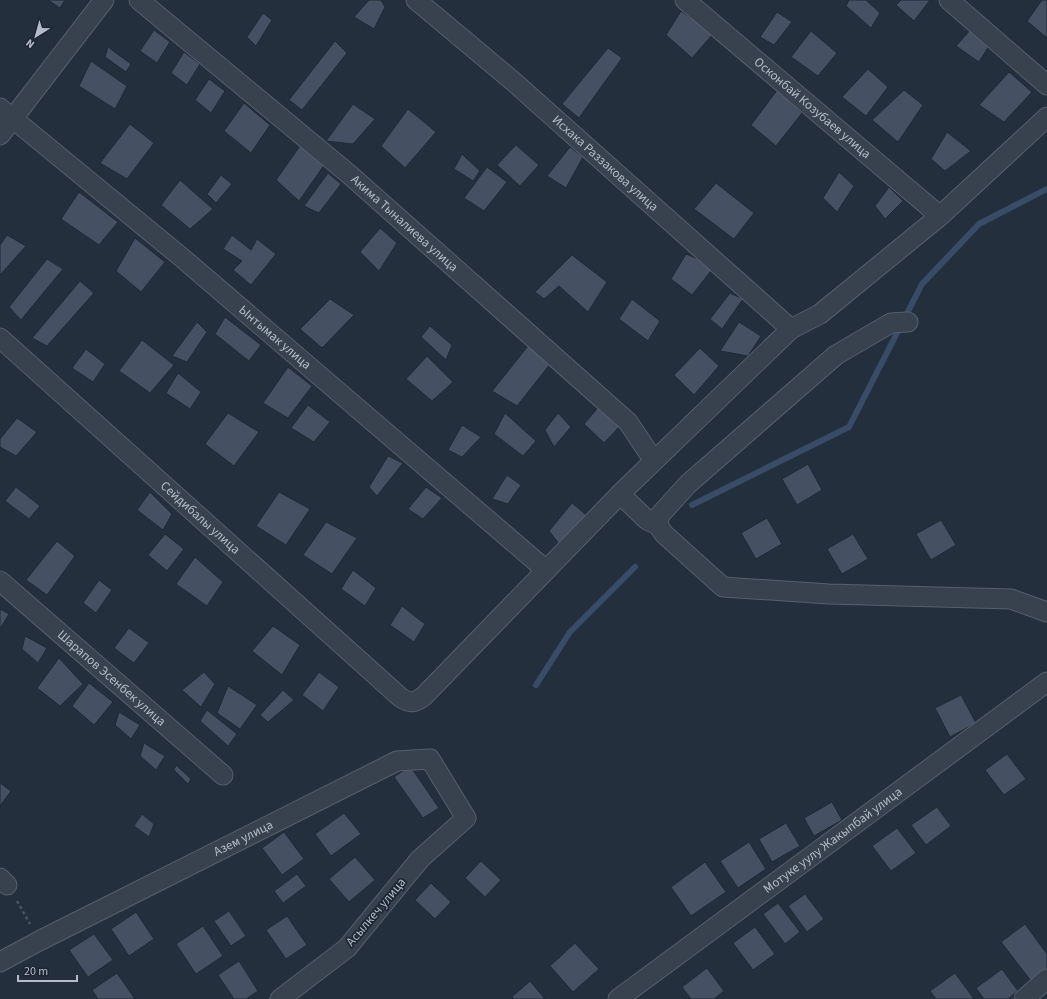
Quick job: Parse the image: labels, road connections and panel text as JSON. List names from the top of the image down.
{
  "streets": {
    "street": [
      "Осконбай Козубаев улица",
      "Исхака Раззакова улица",
      "Акима Тыналиева улица",
      "Ынтымак улица",
      "Сейдибалы улица",
      "Шарапов Эсенбек улица",
      "Азем улица",
      "Мотуке уулу Жакыпбай улица",
      "Асылкеч улица"
    ]
  },
  "crossings": [
    ["Ынтымак улица", "Сейдибалы улица"],
    ["Азем улица", "Асылкеч улица"]
  ],
  "scale_bar": "20 m",
  "north": "bottom left"
}
